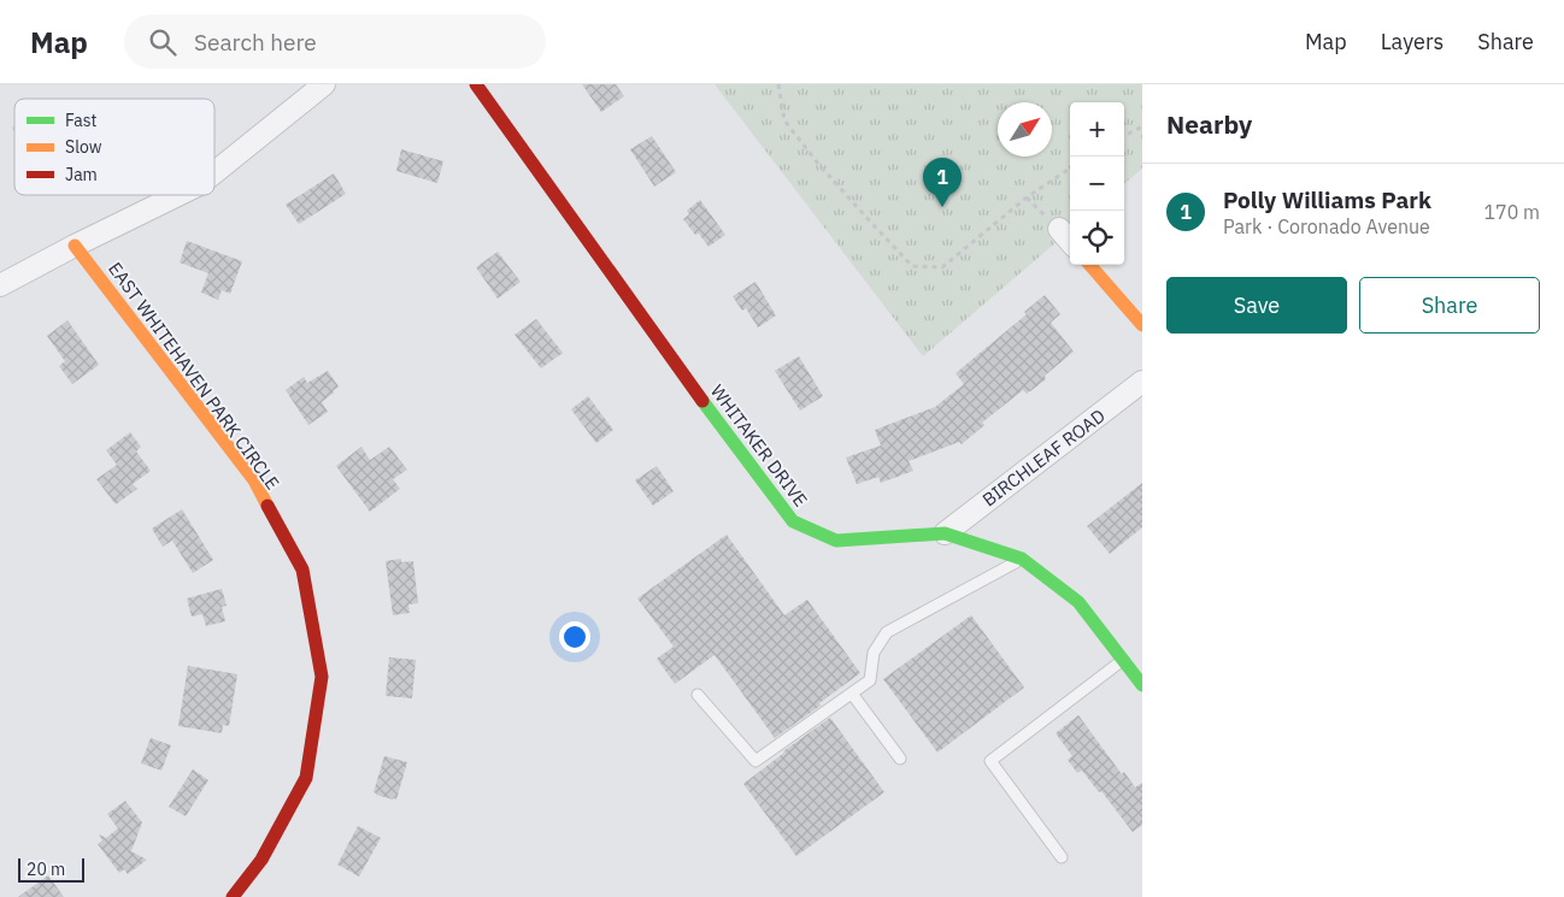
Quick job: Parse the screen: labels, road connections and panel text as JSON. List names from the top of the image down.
{
  "streets": {
    "street": ["EAST WHITEHAVEN PARK CIRCLE", "WHITAKER DRIVE", "BIRCHLEAF ROAD"]
  },
  "crossings": [
    ["WHITAKER DRIVE", "BIRCHLEAF ROAD"]
  ],
  "legend": ["Fast", "Slow", "Jam"],
  "scale_bar": "20 m",
  "north": "top right",
  "page": {
    "header": "Map",
    "search": "Search here",
    "nav": ["Map", "Layers", "Share"],
    "heading": "Nearby",
    "map_buttons": ["+", "−"],
    "pins": "1",
    "list": [
      {
        "mark": "1",
        "name": "Polly Williams Park",
        "note": "Park · Coronado Avenue",
        "value": "170 m"
      }
    ],
    "buttons": ["Save", "Share"],
    "scale": "20 m"
  }
}
